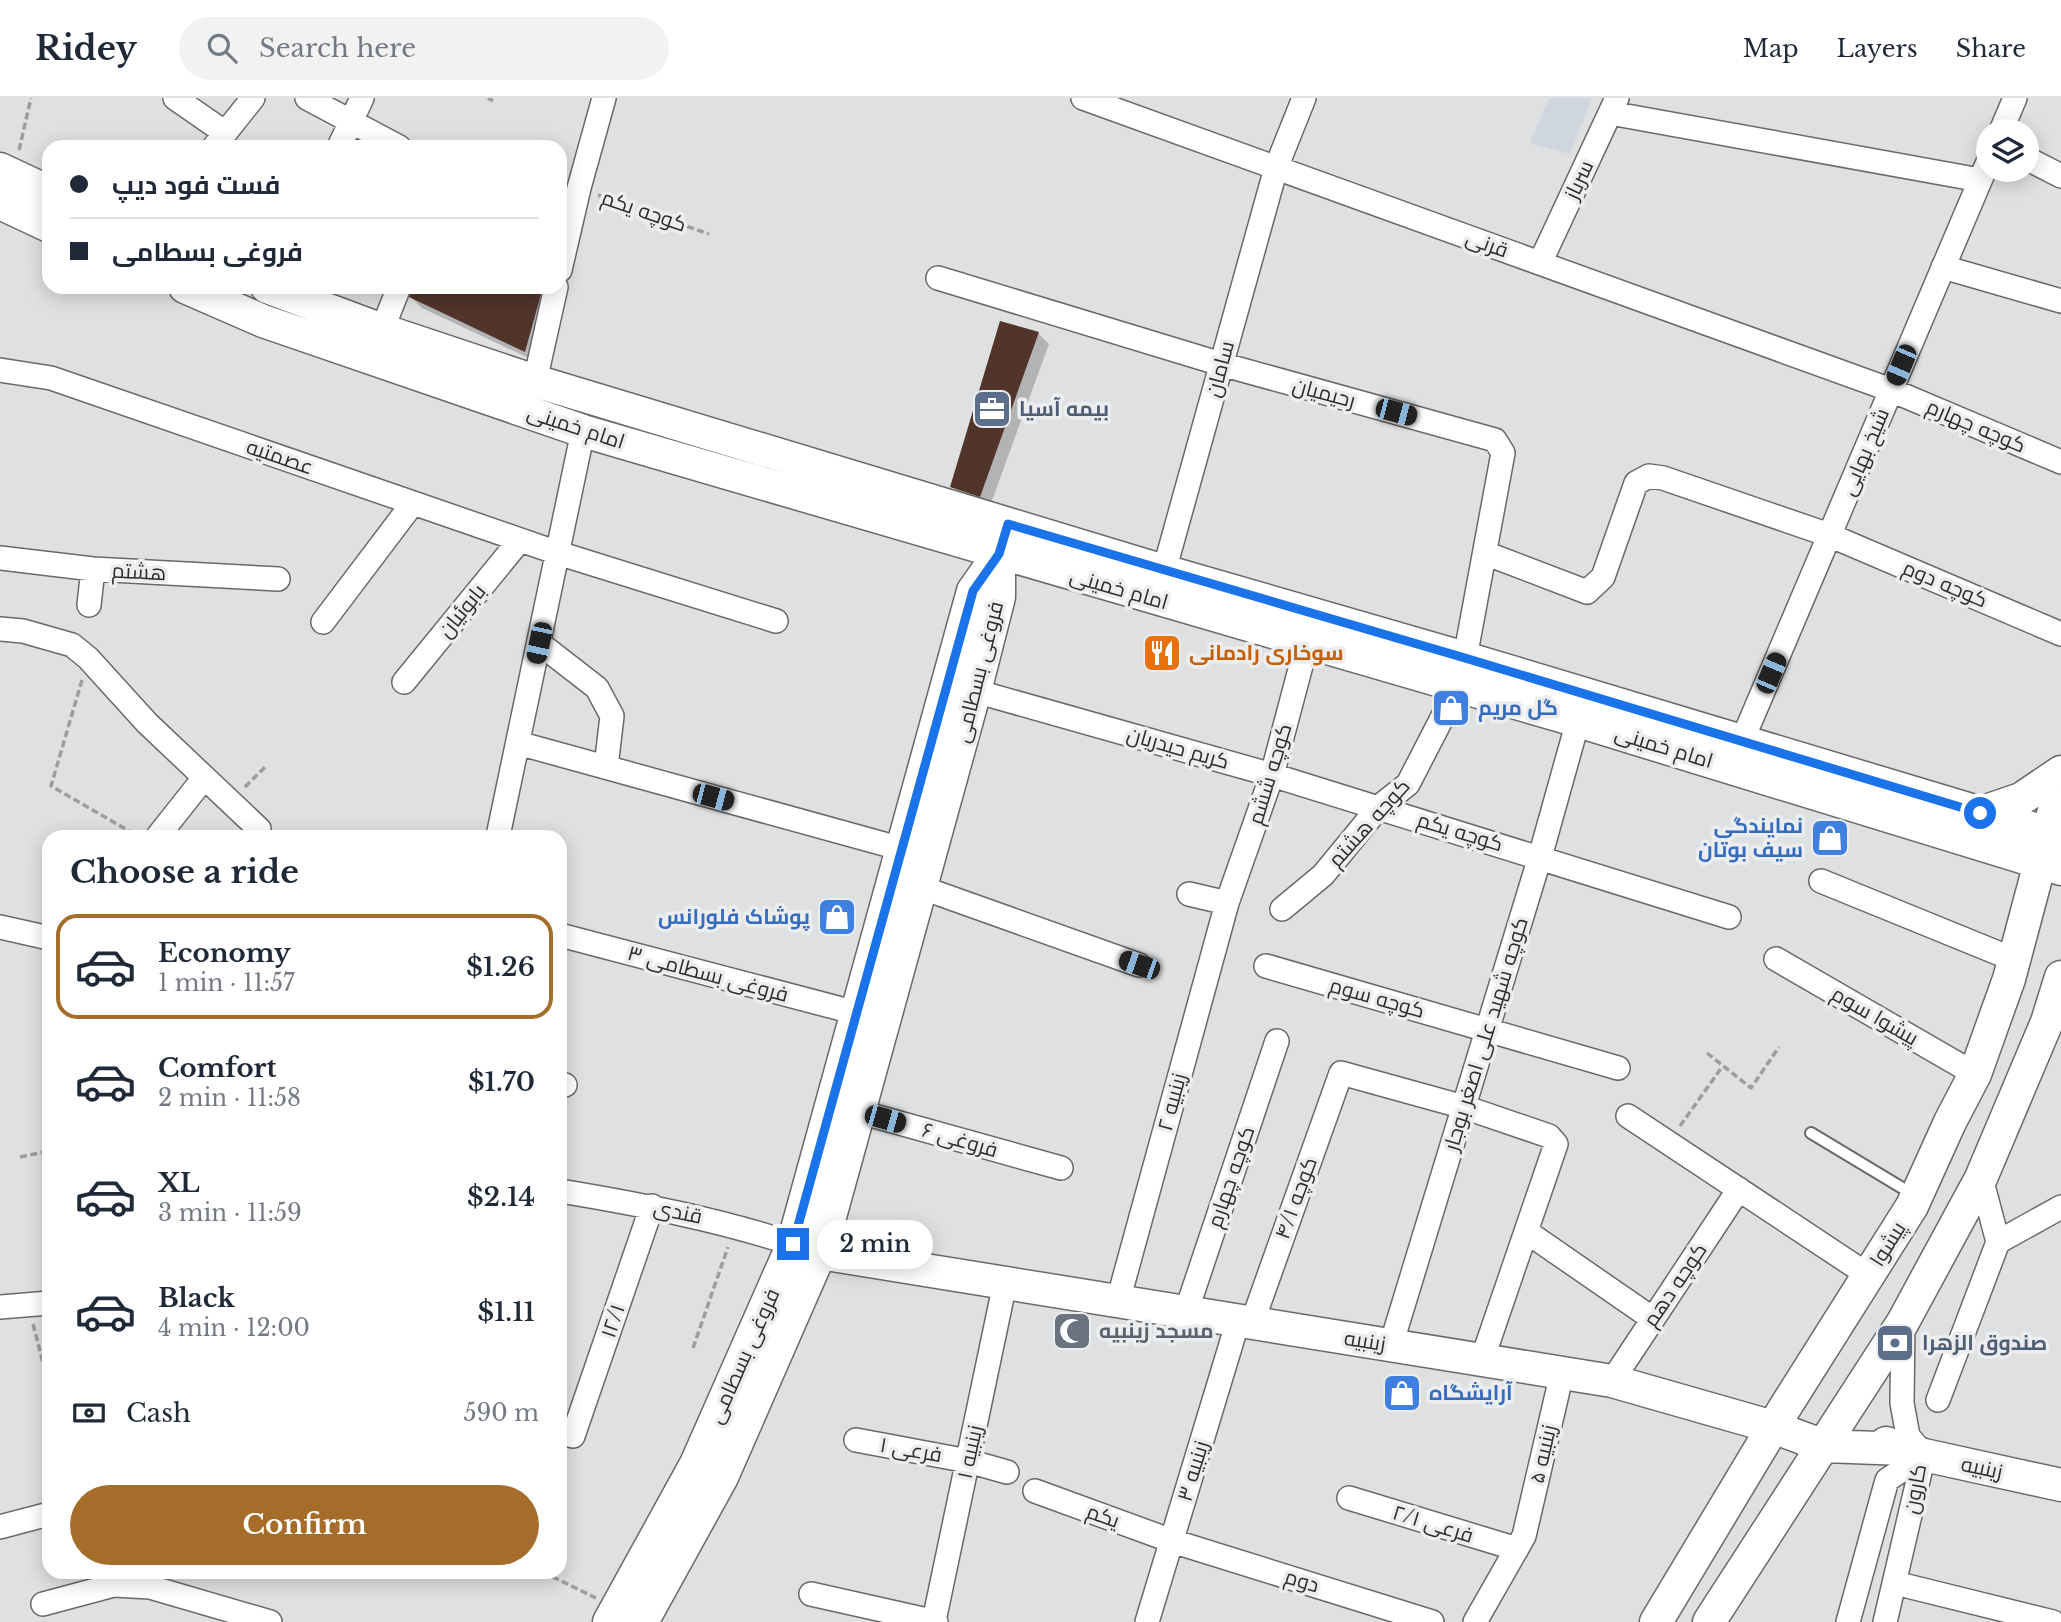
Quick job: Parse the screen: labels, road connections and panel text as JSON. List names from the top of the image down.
{
  "streets": {
    "main road": [
      "امام خمینی",
      "فروغی بسطامی",
      "پیشوا",
      "زینبیه"
    ],
    "street": [
      "سرباز",
      "کوچه یکم",
      "قرنی",
      "سامان",
      "رحیمیان",
      "کوچه چهارم",
      "شیخ بهایی",
      "عصمتیه",
      "هشتم",
      "کوچه دوم",
      "بابوئیان",
      "کریم حیدریان",
      "کوچه ششم",
      "کوچه هشتم",
      "فروغی بسطامی ۳",
      "کوچه سوم",
      "پیشوا سوم",
      "کوچه شهید علی اصغر بوجار",
      "زینبیه ۲",
      "فروغی ۶",
      "کوچه ۴/۱",
      "قندی",
      "کوچه دهم",
      "۱۲/۱",
      "فرعی ۱",
      "زینبیه ۱",
      "زینبیه ۵",
      "زینبیه ۳",
      "کارون",
      "یکم",
      "فرعی ۲/۱",
      "دوم"
    ]
  },
  "crossings": [
    ["سرباز", "قرنی"],
    ["کوچه یکم", "کریم حیدریان"],
    ["کوچه یکم", "کوچه هشتم"],
    ["کوچه یکم", "کوچه شهید علی اصغر بوجار"],
    ["قرنی", "سامان"],
    ["قرنی", "کوچه چهارم"],
    ["قرنی", "شیخ بهایی"],
    ["سامان", "رحیمیان"],
    ["سامان", "امام خمینی"],
    ["رحیمیان", "امام خمینی"],
    ["رحیمیان", "کوچه دوم"],
    ["رحیمیان", "کوچه هشتم"],
    ["کوچه چهارم", "شیخ بهایی"],
    ["کوچه چهارم", "زینبیه"],
    ["امام خمینی", "شیخ بهایی"],
    ["امام خمینی", "فروغی بسطامی"],
    ["امام خمینی", "کوچه ششم"],
    ["امام خمینی", "کوچه هشتم"],
    ["امام خمینی", "کوچه شهید علی اصغر بوجار"],
    ["امام خمینی", "پیشوا"],
    ["شیخ بهایی", "کوچه دوم"],
    ["عصمتیه", "بابوئیان"],
    ["فروغی بسطامی", "کریم حیدریان"],
    ["فروغی بسطامی", "فروغی بسطامی ۳"],
    ["فروغی بسطامی", "فروغی ۶"],
    ["فروغی بسطامی", "قندی"],
    ["فروغی بسطامی", "زینبیه"],
    ["کریم حیدریان", "کوچه ششم"],
    ["کریم حیدریان", "کوچه هشتم"],
    ["کوچه ششم", "زینبیه ۲"],
    ["کوچه سوم", "کوچه شهید علی اصغر بوجار"],
    ["پیشوا سوم", "پیشوا"],
    ["کوچه شهید علی اصغر بوجار", "کوچه ۴/۱"],
    ["کوچه شهید علی اصغر بوجار", "زینبیه"],
    ["زینبیه ۲", "زینبیه"],
    ["کوچه ۴/۱", "زینبیه"],
    ["کوچه ۴/۱", "زینبیه ۳"],
    ["قندی", "۱۲/۱"],
    ["قندی", "زینبیه"],
    ["پیشوا", "زینبیه"],
    ["کوچه دهم", "زینبیه"],
    ["زینبیه", "زینبیه ۱"],
    ["زینبیه", "زینبیه ۵"],
    ["زینبیه", "زینبیه ۳"],
    ["زینبیه", "کارون"],
    ["فرعی ۱", "زینبیه ۱"],
    ["زینبیه ۵", "فرعی ۲/۱"],
    ["زینبیه ۳", "یکم"],
    ["زینبیه ۳", "دوم"],
    ["یکم", "دوم"]
  ],
  "places": {
    "office": ["بیمه آسیا"],
    "restaurant": ["سوخاری رادمانی"],
    "shop": [
      "گل مریم",
      "نمایندگی سیف بوتان",
      "پوشاک فلورانس",
      "آرایشگاه"
    ],
    "mosque": ["مسجد زینبیه"],
    "bank": ["صندوق الزهرا"]
  },
  "page": {
    "header": "Ridey",
    "search": "Search here",
    "nav": ["Map", "Layers", "Share"],
    "banner": ["فست فود دیپ", "فروغی بسطامی"],
    "heading": "Choose a ride",
    "list": [
      {
        "name": "Economy",
        "note": "1 min · 11:57",
        "value": "$1.26"
      },
      {
        "name": "Comfort",
        "note": "2 min · 11:58",
        "value": "$1.70"
      },
      {
        "name": "XL",
        "note": "3 min · 11:59",
        "value": "$2.14"
      },
      {
        "name": "Black",
        "note": "4 min · 12:00",
        "value": "$1.11"
      }
    ],
    "bubble": "2 min",
    "pay": ["Cash", "590 m"],
    "buttons": "Confirm"
  }
}
